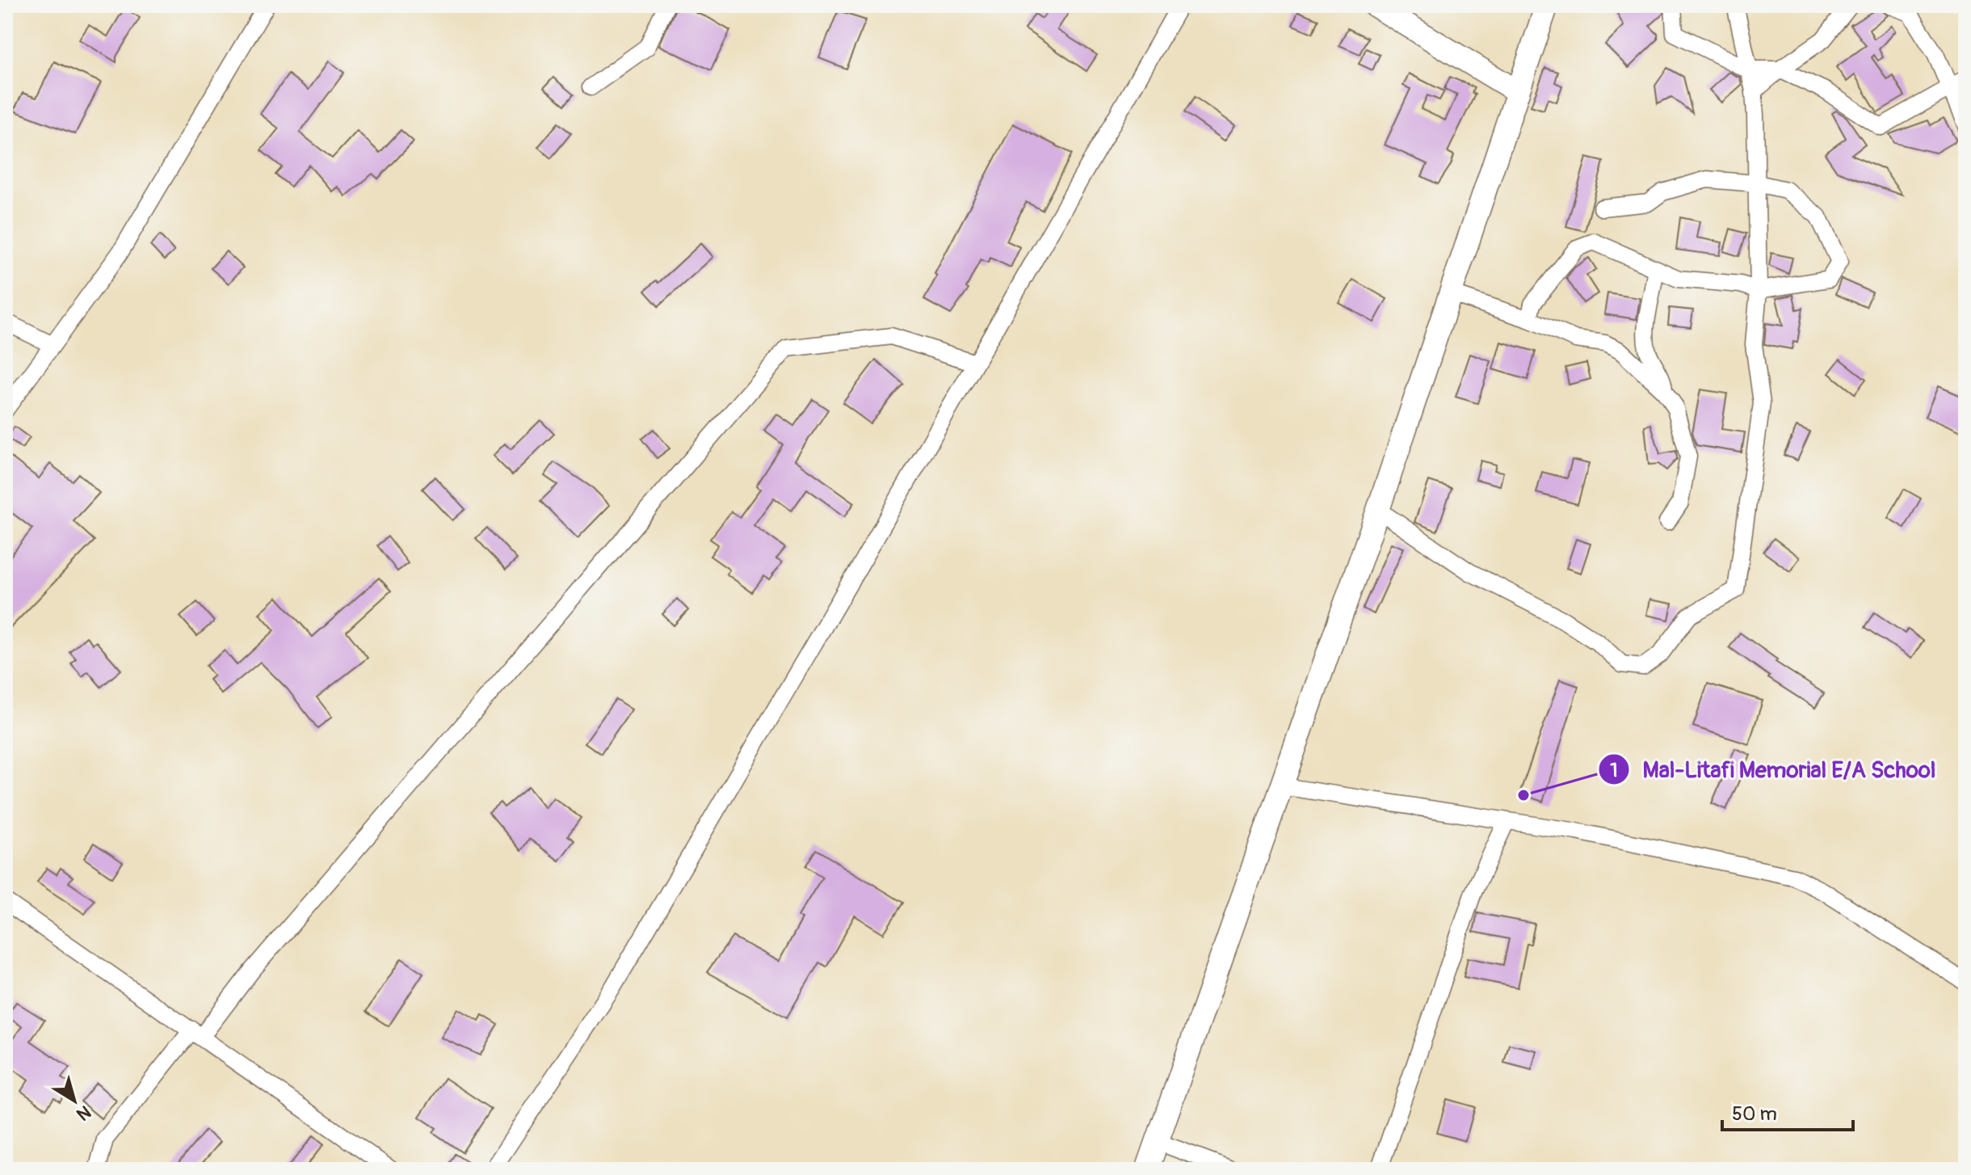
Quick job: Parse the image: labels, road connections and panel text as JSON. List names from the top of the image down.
{
  "places": ["Mal-Litafi Memorial E/A School"],
  "scale_bar": "50 m",
  "north": "bottom right"
}
